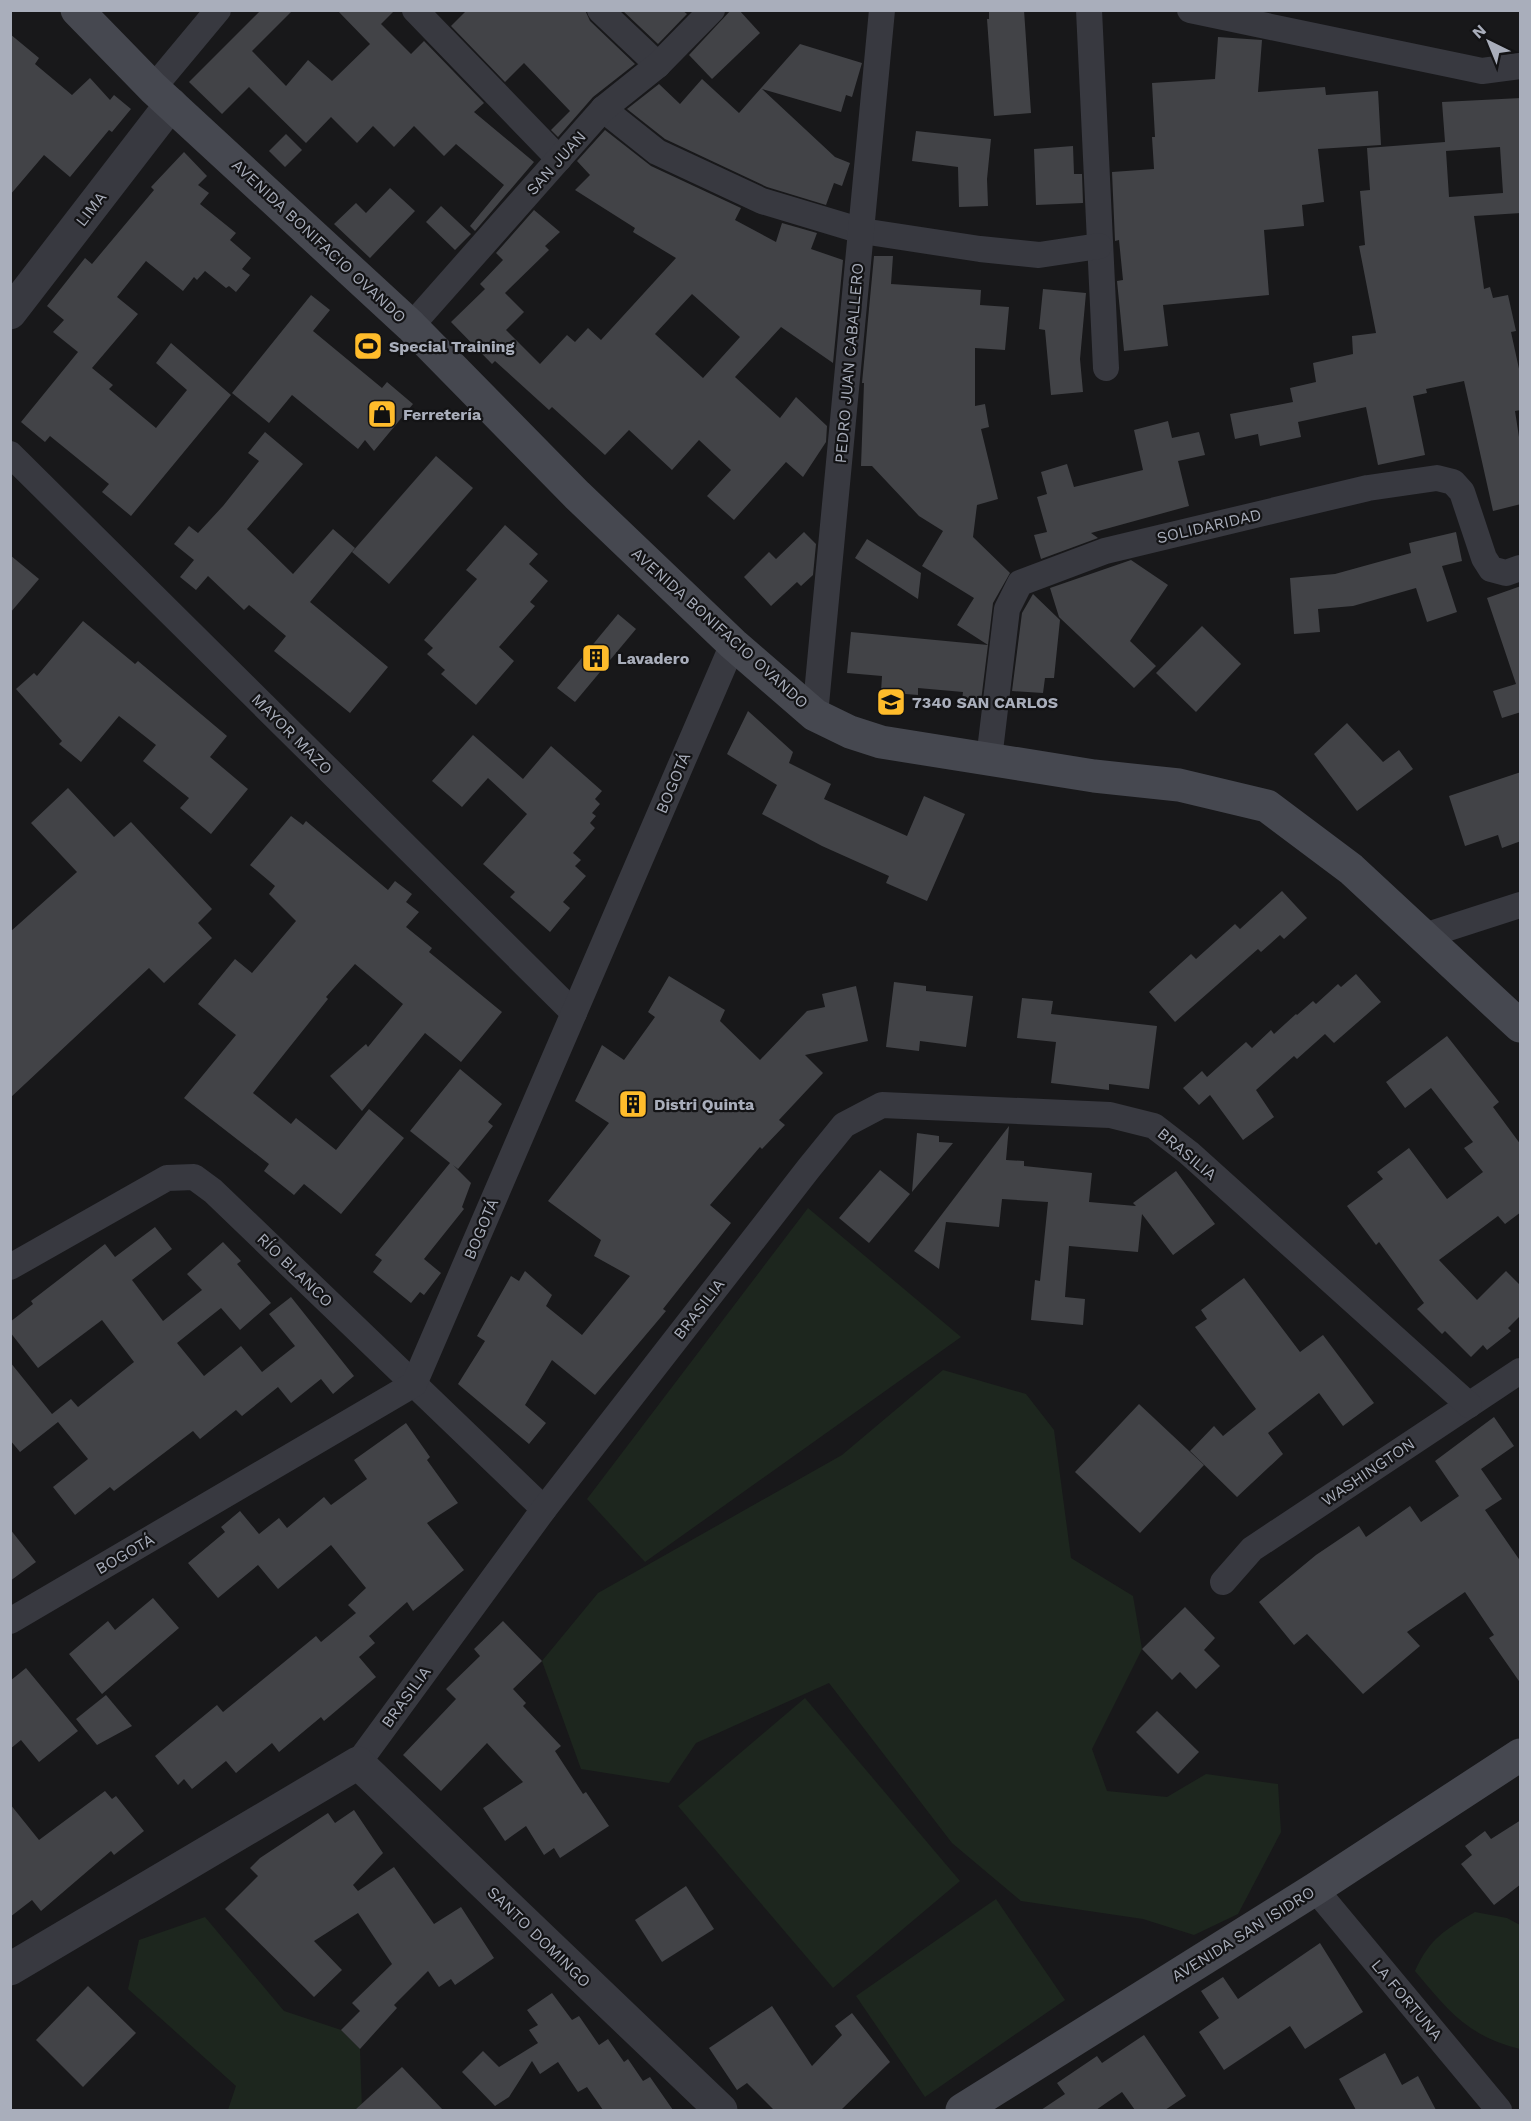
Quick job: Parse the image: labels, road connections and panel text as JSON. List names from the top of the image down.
{
  "streets": {
    "main road": ["AVENIDA BONIFACIO OVANDO", "AVENIDA SAN ISIDRO"],
    "street": [
      "SAN JUAN",
      "LIMA",
      "PEDRO JUAN CABALLERO",
      "SOLIDARIDAD",
      "MAYOR MAZO",
      "BOGOTÁ",
      "BRASILIA",
      "RÍO BLANCO",
      "WASHINGTON",
      "SANTO DOMINGO",
      "LA FORTUNA"
    ]
  },
  "crossings": [
    ["SAN JUAN", "AVENIDA BONIFACIO OVANDO"],
    ["LIMA", "AVENIDA BONIFACIO OVANDO"],
    ["AVENIDA BONIFACIO OVANDO", "PEDRO JUAN CABALLERO"],
    ["AVENIDA BONIFACIO OVANDO", "SOLIDARIDAD"],
    ["AVENIDA BONIFACIO OVANDO", "BOGOTÁ"],
    ["MAYOR MAZO", "BOGOTÁ"],
    ["BOGOTÁ", "RÍO BLANCO"],
    ["BRASILIA", "RÍO BLANCO"],
    ["BRASILIA", "WASHINGTON"],
    ["BRASILIA", "SANTO DOMINGO"],
    ["AVENIDA SAN ISIDRO", "LA FORTUNA"]
  ],
  "places": {
    "sports": ["Special Training"],
    "shop": ["Ferretería"],
    "building": ["Lavadero", "Distri Quinta"],
    "school or university": ["7340 SAN CARLOS"]
  },
  "north": "top left"
}
